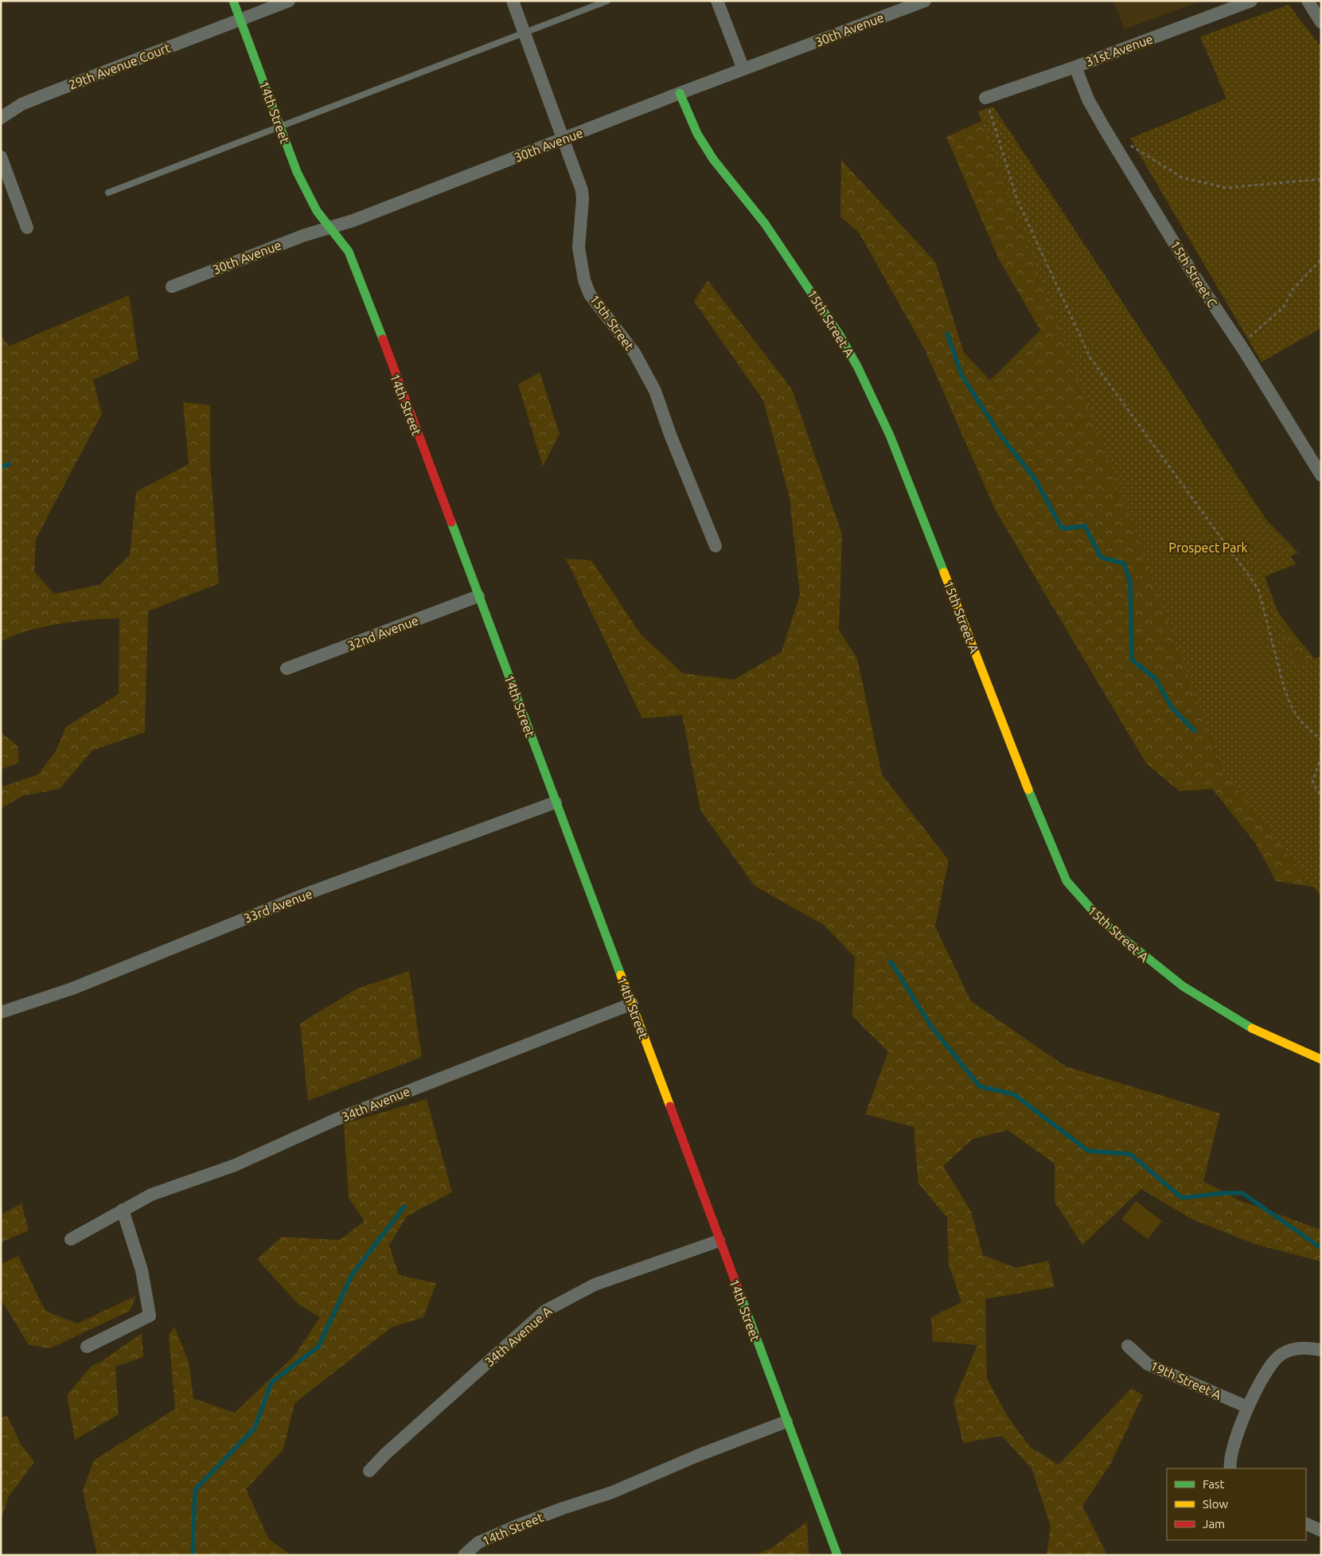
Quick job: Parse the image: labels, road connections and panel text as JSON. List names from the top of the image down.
{
  "streets": {
    "street": [
      "30th Avenue",
      "31st Avenue",
      "29th Avenue Court",
      "14th Street",
      "15th Street C",
      "15th Street",
      "15th Street A",
      "32nd Avenue",
      "33rd Avenue",
      "34th Avenue",
      "34th Avenue A",
      "19th Street A"
    ]
  },
  "crossings": [
    ["30th Avenue", "14th Street"],
    ["30th Avenue", "15th Street"],
    ["30th Avenue", "15th Street A"],
    ["31st Avenue", "15th Street C"],
    ["29th Avenue Court", "14th Street"],
    ["14th Street", "32nd Avenue"],
    ["14th Street", "33rd Avenue"],
    ["14th Street", "34th Avenue"],
    ["14th Street", "34th Avenue A"]
  ],
  "parks": ["Prospect Park"],
  "legend": ["Fast", "Slow", "Jam"]
}
